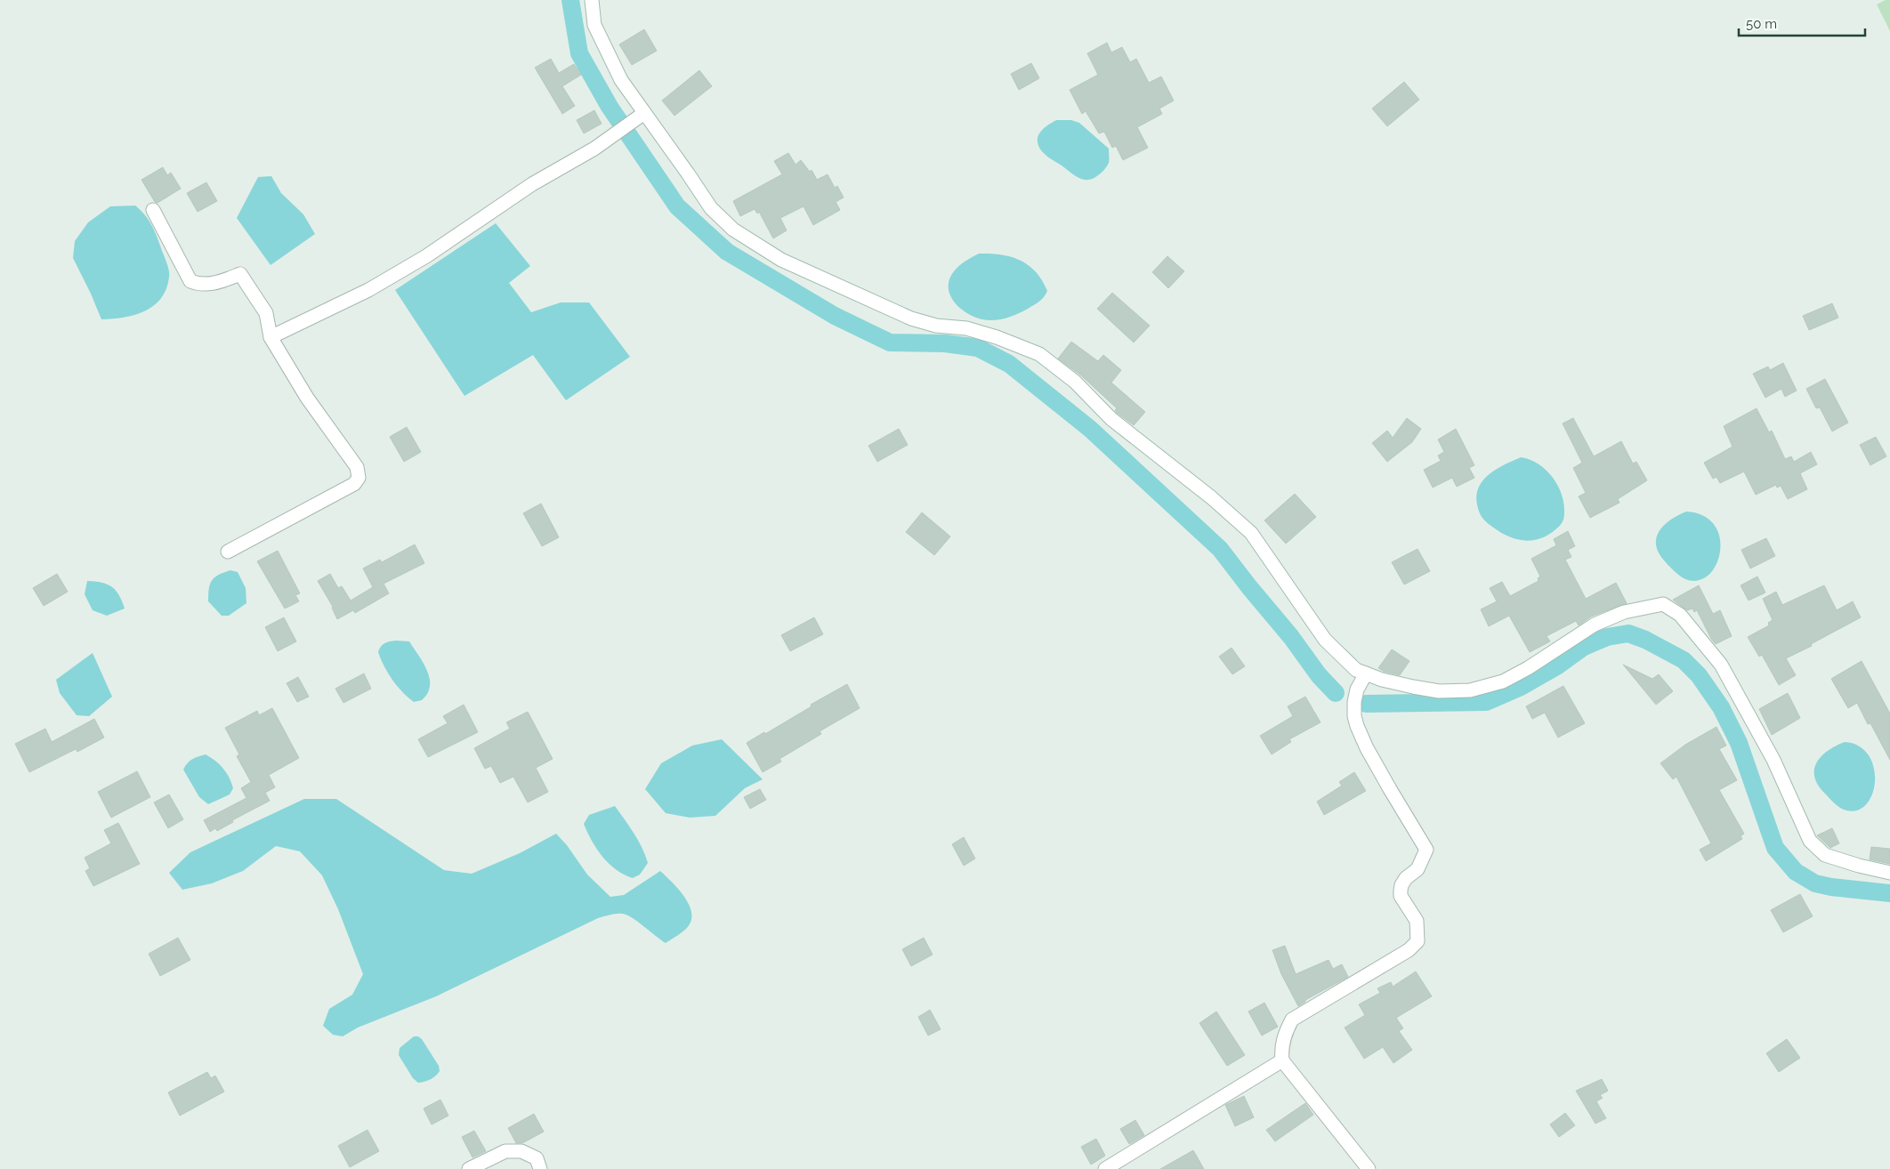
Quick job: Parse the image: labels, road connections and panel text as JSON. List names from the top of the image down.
{
  "scale_bar": "50 m"
}
